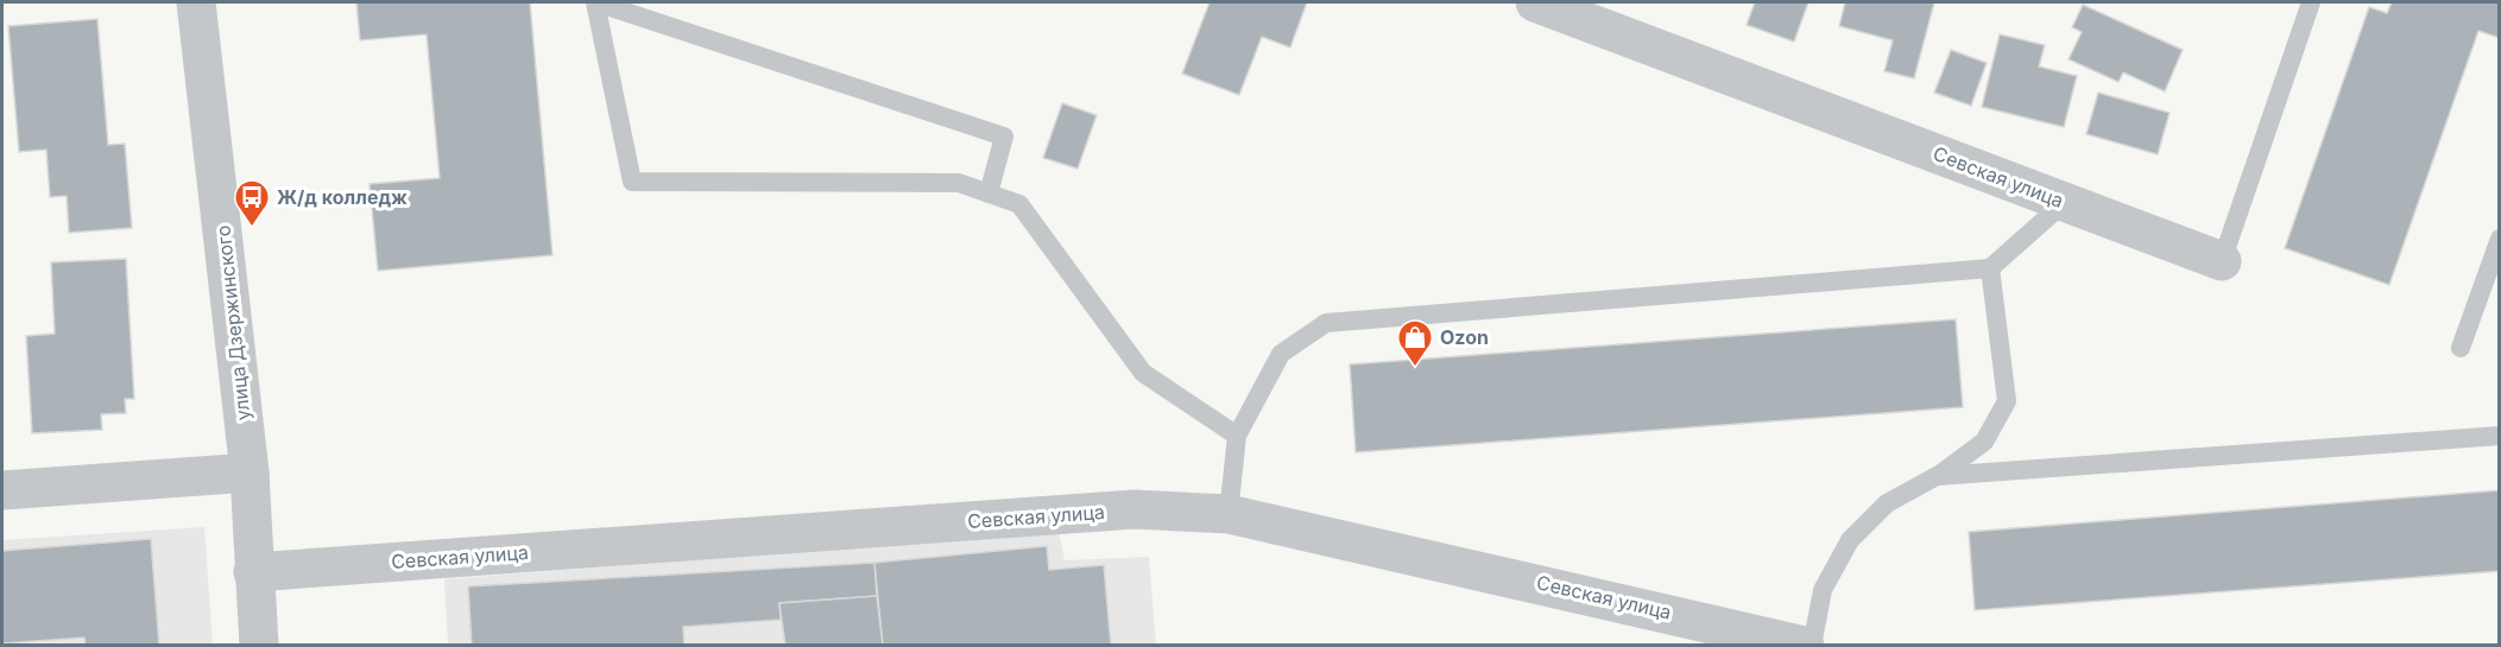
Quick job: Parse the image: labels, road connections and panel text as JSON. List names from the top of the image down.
{
  "streets": {
    "street": ["Севская улица", "улица Дзержинского"]
  },
  "crossings": [
    ["Севская улица", "улица Дзержинского"]
  ],
  "places": {
    "bus stop": ["Ж/д колледж"],
    "shop": ["Ozon"]
  }
}
